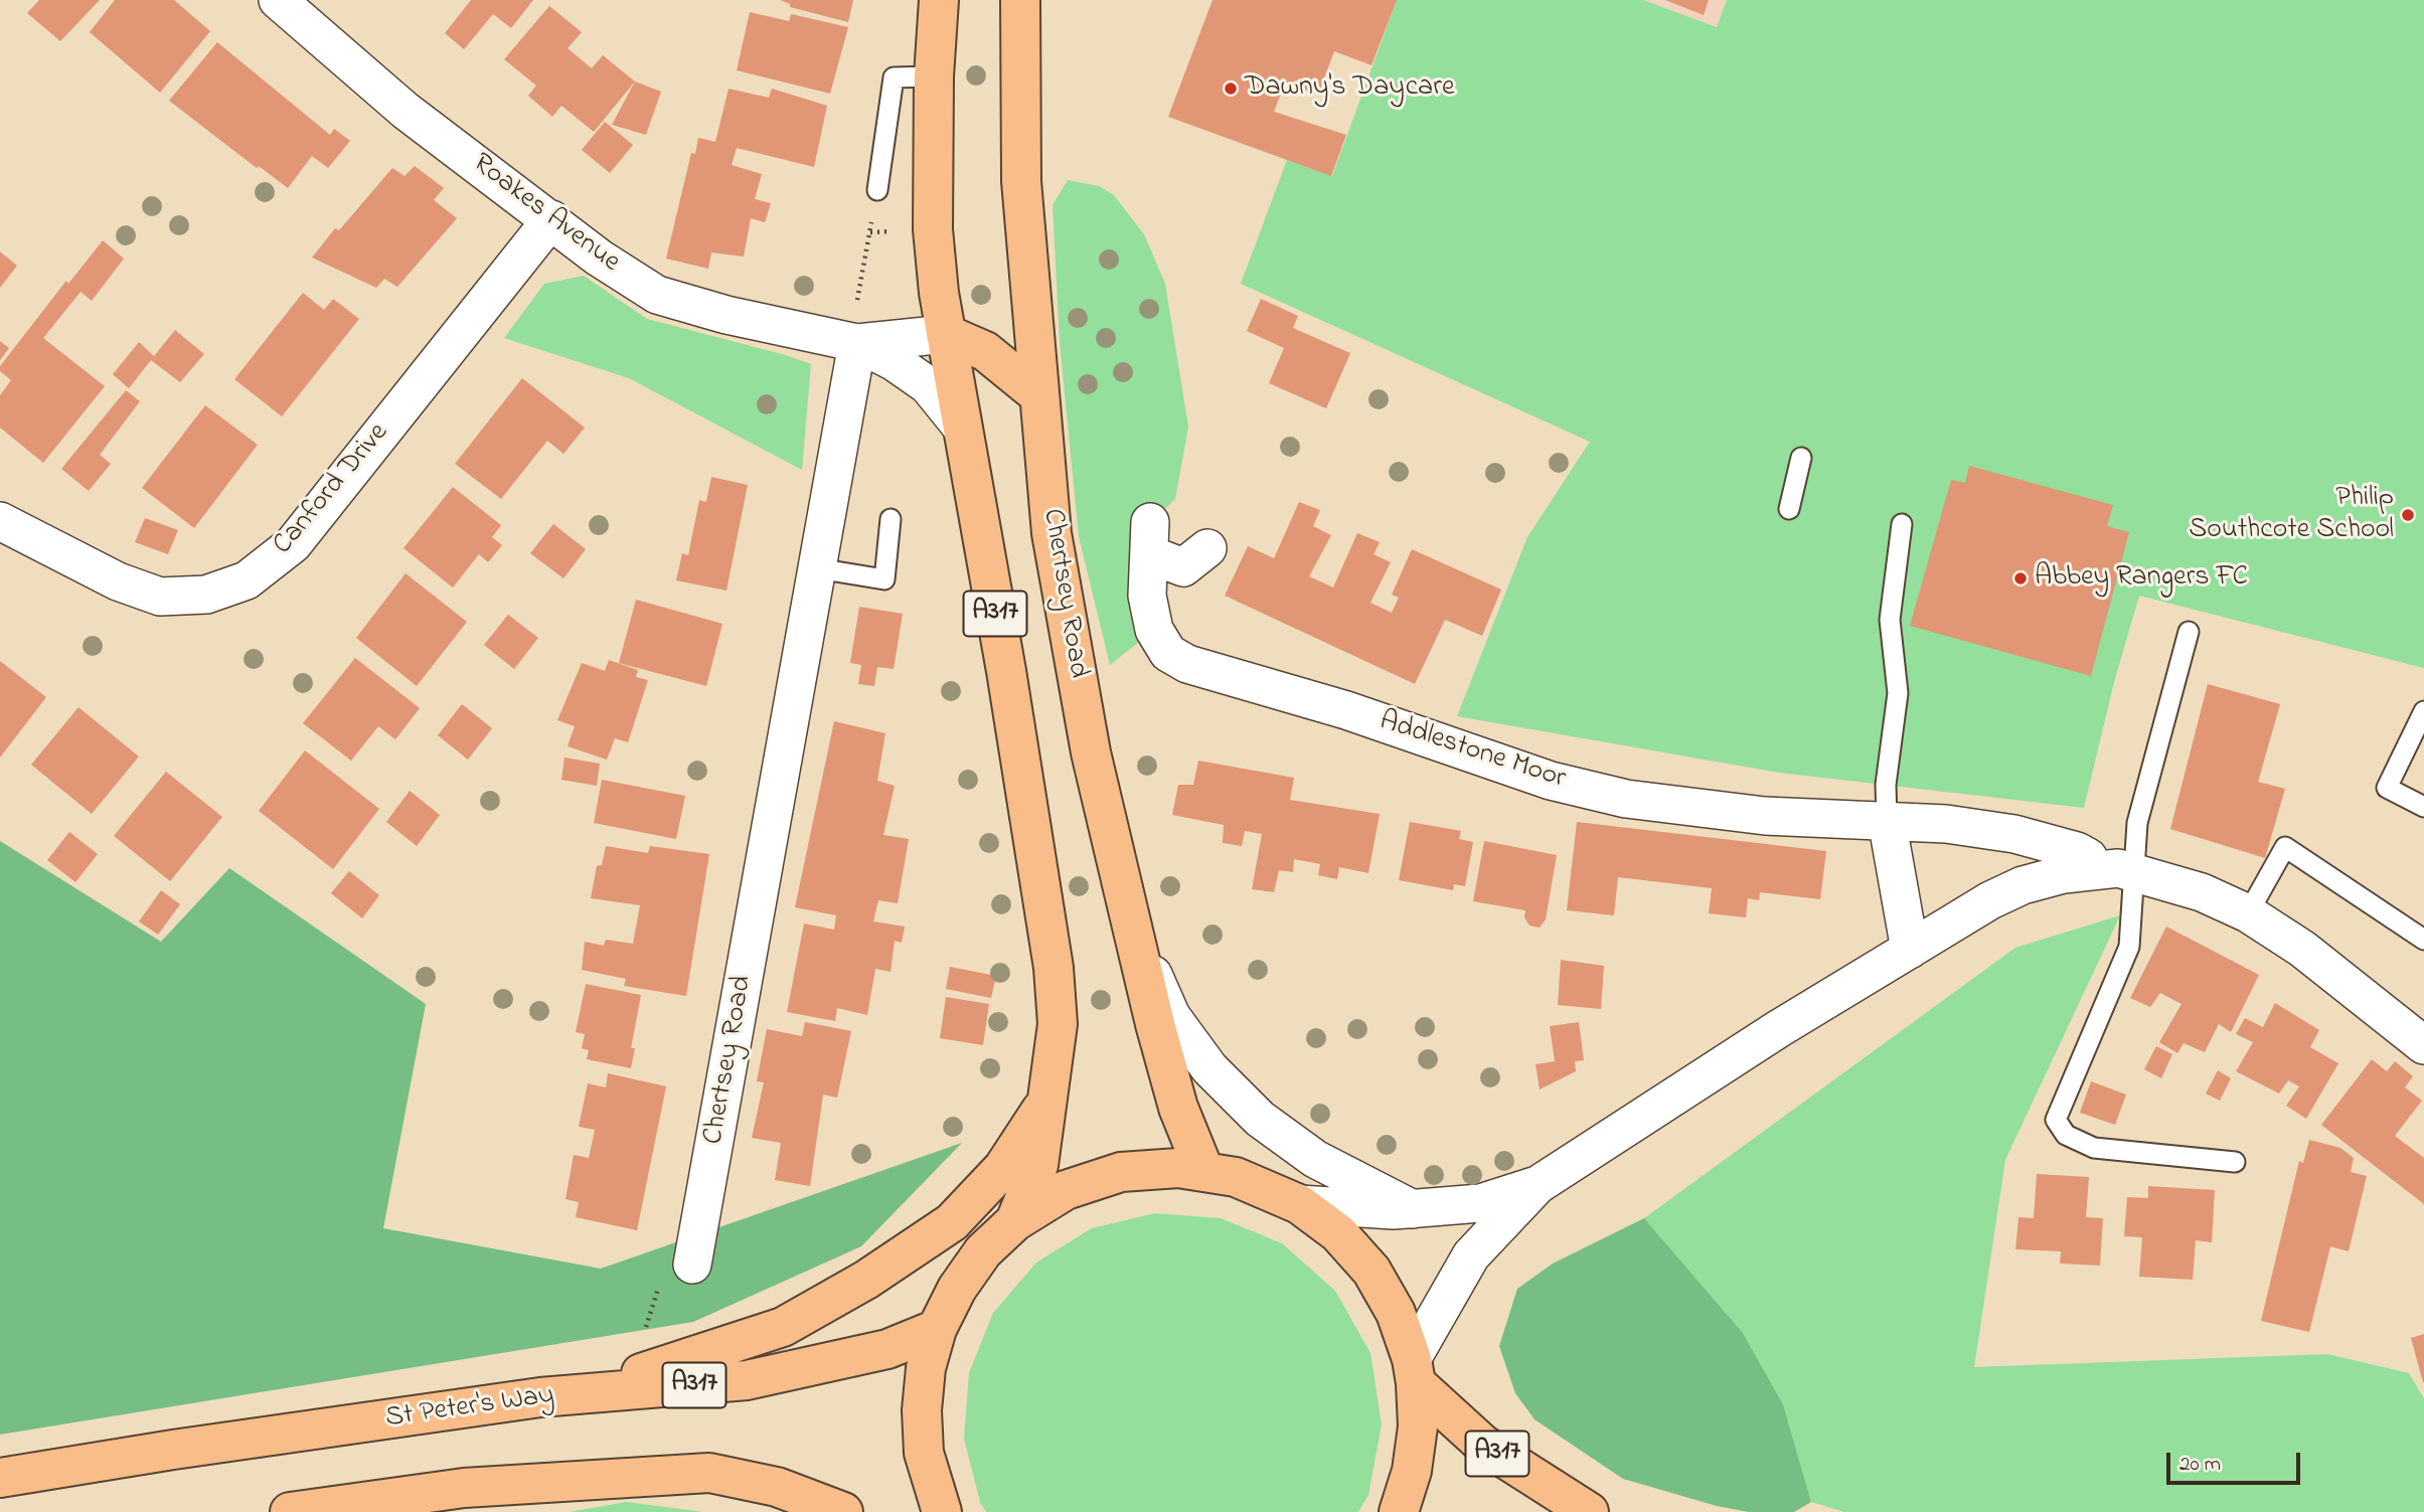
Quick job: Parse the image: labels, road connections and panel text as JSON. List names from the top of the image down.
{
  "streets": {
    "main road": ["Chertsey Road", "A317", "St Peter's Way"],
    "street": ["Roakes Avenue", "Canford Drive", "Addlestone Moor"]
  },
  "crossings": [
    ["Roakes Avenue", "Canford Drive"],
    ["Roakes Avenue", "Chertsey Road"],
    ["Roakes Avenue", "A317"]
  ],
  "places": ["Dawny's Daycare", "Philip Southcote School", "Abbey Rangers FC"],
  "scale_bar": "20 m"
}
